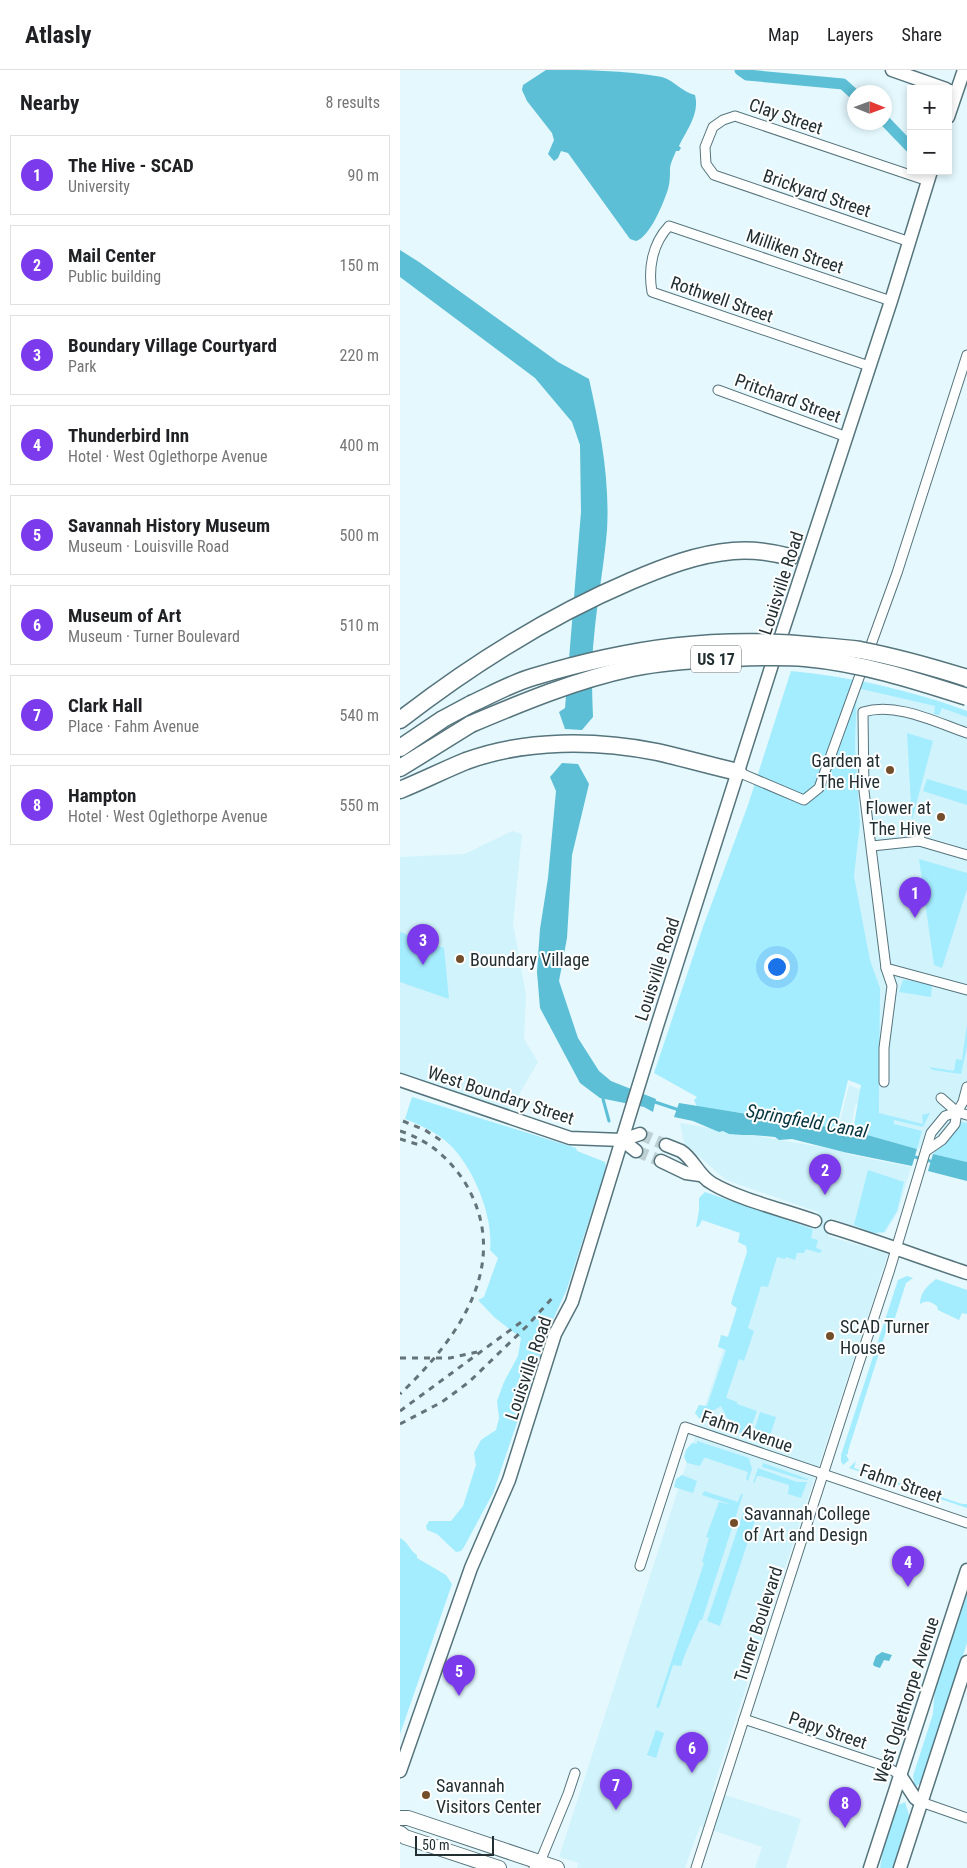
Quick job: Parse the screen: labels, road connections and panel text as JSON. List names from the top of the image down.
{
  "streets": {
    "highway": ["US 17"],
    "main road": ["Louisville Road", "West Boundary Street", "West Oglethorpe Avenue"],
    "street": [
      "Clay Street",
      "Brickyard Street",
      "Milliken Street",
      "Rothwell Street",
      "Pritchard Street",
      "Fahm Avenue",
      "Fahm Street",
      "Turner Boulevard",
      "Papy Street"
    ]
  },
  "crossings": [
    ["Clay Street", "Brickyard Street"],
    ["Clay Street", "Louisville Road"],
    ["Brickyard Street", "Louisville Road"],
    ["Milliken Street", "Rothwell Street"],
    ["Milliken Street", "Louisville Road"],
    ["Rothwell Street", "Louisville Road"],
    ["Pritchard Street", "Louisville Road"],
    ["Louisville Road", "West Boundary Street"],
    ["Fahm Avenue", "Fahm Street"],
    ["Fahm Avenue", "Turner Boulevard"],
    ["Fahm Street", "Turner Boulevard"],
    ["Turner Boulevard", "Papy Street"],
    ["West Oglethorpe Avenue", "Papy Street"]
  ],
  "water": ["Springfield Canal"],
  "places": [
    "Garden at The Hive",
    "Flower at The Hive",
    "Boundary Village",
    "SCAD Turner House",
    "Savannah College of Art and Design",
    "Savannah Visitors Center"
  ],
  "scale_bar": "50 m",
  "north": "right",
  "page": {
    "header": "Atlasly",
    "nav": ["Map", "Layers", "Share"],
    "heading": ["Nearby", "8 results"],
    "map_buttons": ["+", "−"],
    "list": [
      {
        "mark": "1",
        "name": "The Hive - SCAD",
        "note": "University",
        "value": "90 m"
      },
      {
        "mark": "2",
        "name": "Mail Center",
        "note": "Public building",
        "value": "150 m"
      },
      {
        "mark": "3",
        "name": "Boundary Village Courtyard",
        "note": "Park",
        "value": "220 m"
      },
      {
        "mark": "4",
        "name": "Thunderbird Inn",
        "note": "Hotel · West Oglethorpe Avenue",
        "value": "400 m"
      },
      {
        "mark": "5",
        "name": "Savannah History Museum",
        "note": "Museum · Louisville Road",
        "value": "500 m"
      },
      {
        "mark": "6",
        "name": "Museum of Art",
        "note": "Museum · Turner Boulevard",
        "value": "510 m"
      },
      {
        "mark": "7",
        "name": "Clark Hall",
        "note": "Place · Fahm Avenue",
        "value": "540 m"
      },
      {
        "mark": "8",
        "name": "Hampton",
        "note": "Hotel · West Oglethorpe Avenue",
        "value": "550 m"
      }
    ],
    "pins": [
      "1",
      "3",
      "2",
      "4",
      "5",
      "6",
      "7",
      "8"
    ],
    "scale": "50 m"
  }
}
